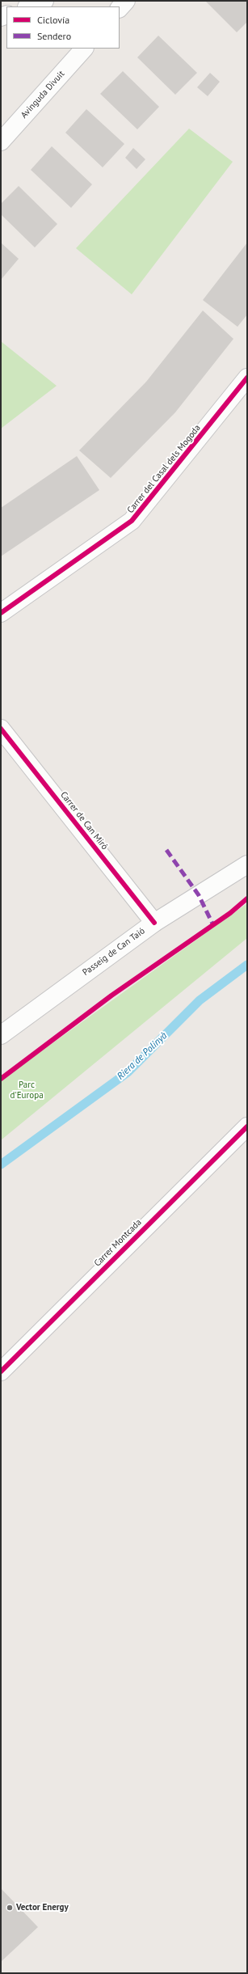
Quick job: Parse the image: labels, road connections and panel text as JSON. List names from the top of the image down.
{
  "streets": {
    "street": [
      "Avinguda Divuit",
      "Carrer del Casal dels Mogoda",
      "Carrer de Can Miró",
      "Passeig de Can Taió",
      "Carrer Montcada"
    ]
  },
  "crossings": [
    ["Carrer de Can Miró", "Passeig de Can Taió"]
  ],
  "water": ["Riera de Polinyà"],
  "parks": ["Parc d'Europa"],
  "places": ["Vector Energy"],
  "legend": ["Ciclovía", "Sendero"]
}
